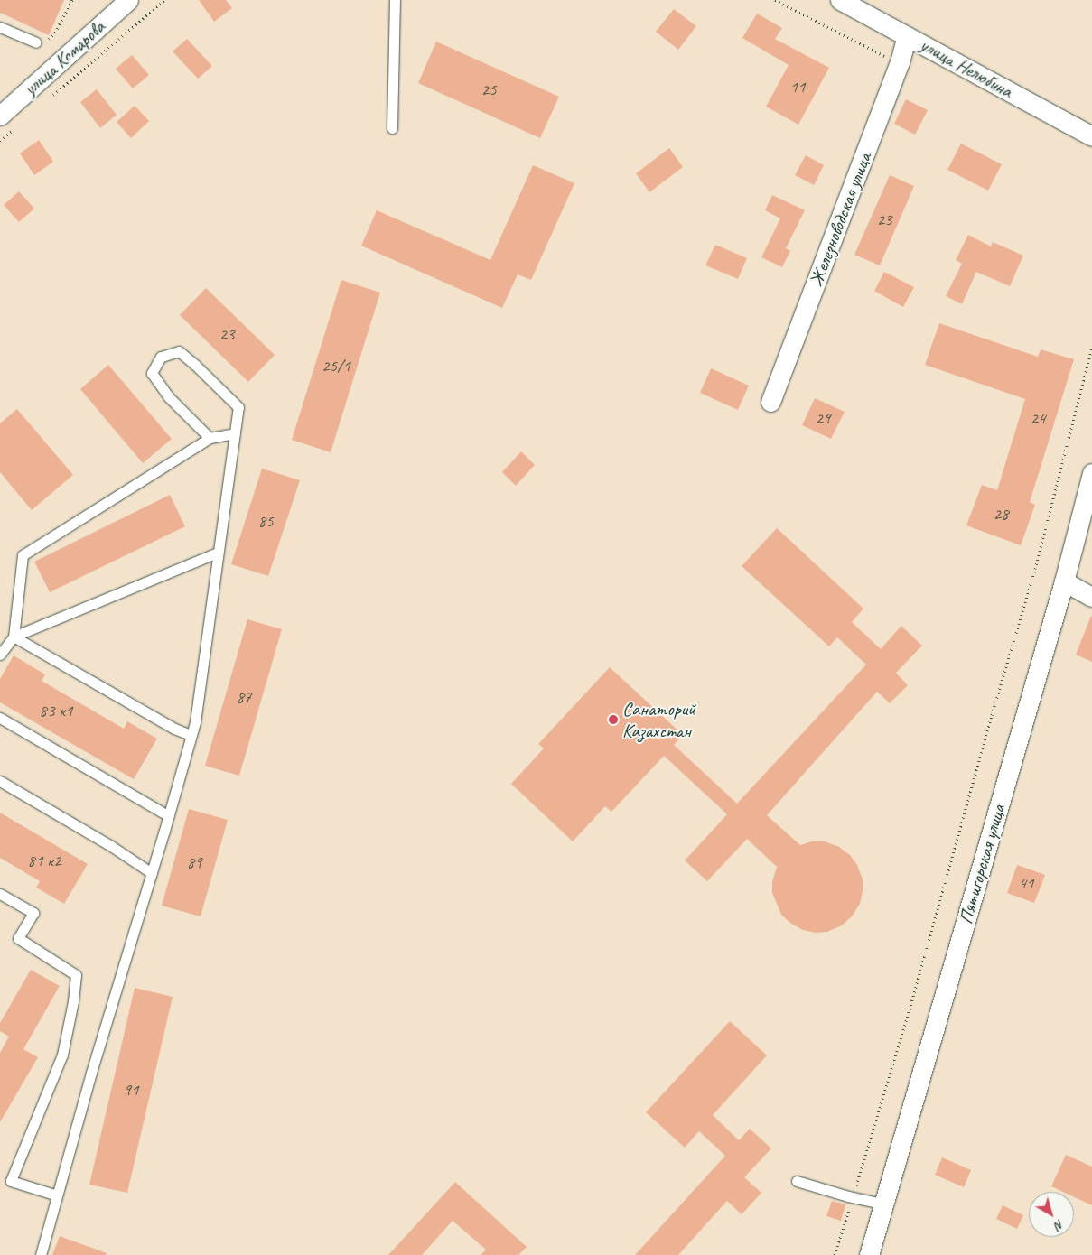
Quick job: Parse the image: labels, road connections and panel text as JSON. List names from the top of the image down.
{
  "streets": {
    "street": [
      "улица Комарова",
      "улица Нелюбина",
      "Железноводская улица",
      "Пятигорская улица"
    ]
  },
  "crossings": [
    ["улица Нелюбина", "Железноводская улица"]
  ],
  "places": ["Санаторий Казахстан"],
  "house_numbers": [
    "11",
    "25",
    "23",
    "23",
    "25/1",
    "29",
    "24",
    "28",
    "85",
    "87",
    "83 к1",
    "81 к2",
    "89",
    "41",
    "91"
  ],
  "north": "bottom right"
}
